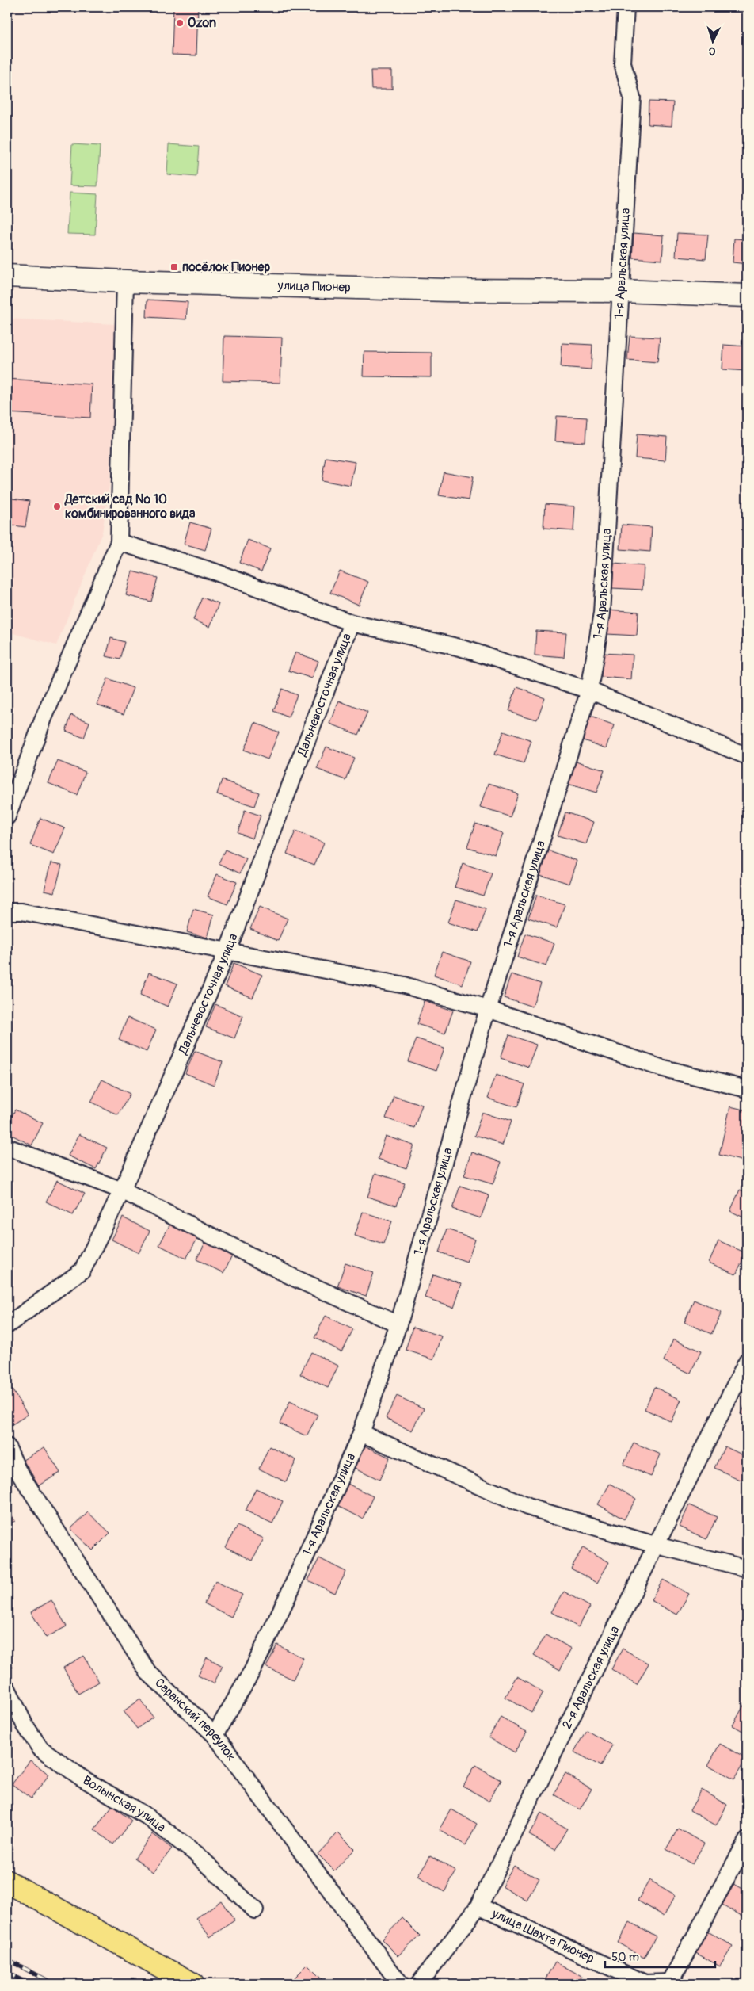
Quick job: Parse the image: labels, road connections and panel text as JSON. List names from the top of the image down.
{
  "streets": {
    "street": [
      "1-я Аральская улица",
      "улица Пионер",
      "Дальневосточная улица",
      "2-я Аральская улица",
      "Саранский переулок",
      "Волынская улица",
      "улица Шахта Пионер"
    ]
  },
  "crossings": [
    ["1-я Аральская улица", "улица Пионер"],
    ["1-я Аральская улица", "Саранский переулок"],
    ["2-я Аральская улица", "улица Шахта Пионер"]
  ],
  "places": {
    "other": ["Ozon", "Детский сад № 10 комбинированного вида"],
    "transit": ["посёлок Пионер"]
  },
  "scale_bar": "50 m",
  "north": "bottom"
}
